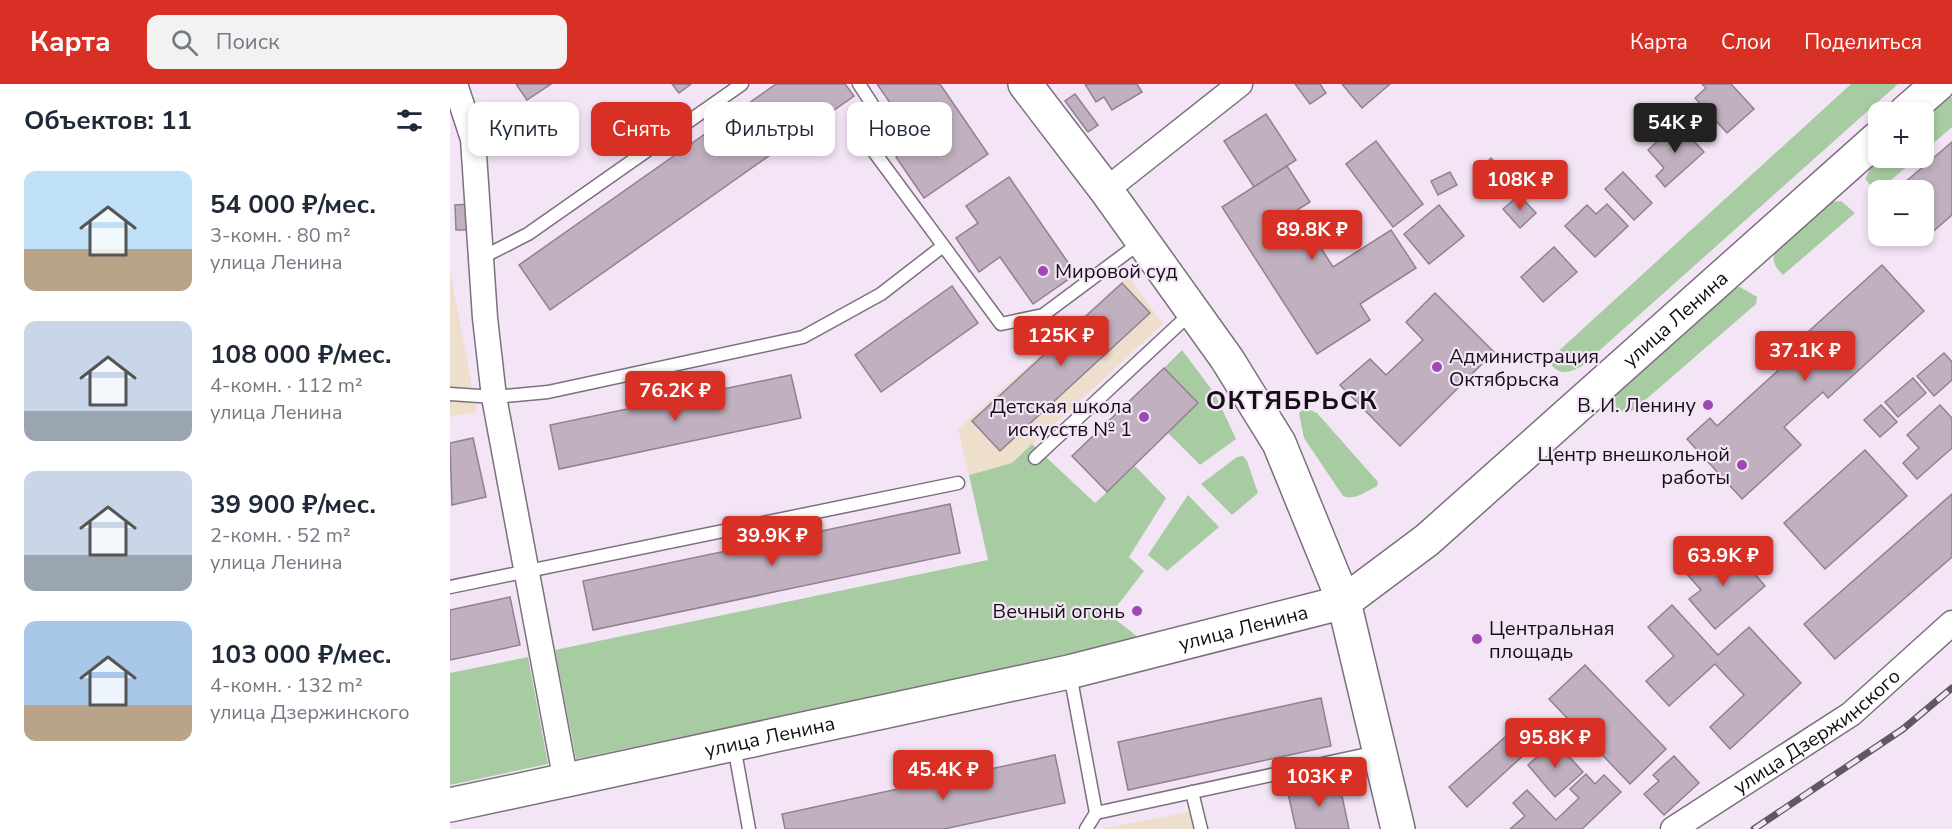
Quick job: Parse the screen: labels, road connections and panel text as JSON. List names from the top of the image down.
{
  "streets": {
    "main road": ["улица Ленина"],
    "street": ["улица Дзержинского"]
  },
  "districts": ["ОКТЯБРЬСК"],
  "places": [
    "Мировой суд",
    "Администрация Октябрьска",
    "В. И. Ленину",
    "Детская школа искусств № 1",
    "Центр внешкольной работы",
    "Вечный огонь",
    "Центральная площадь"
  ],
  "page": {
    "header": "Карта",
    "search": "Поиск",
    "nav": ["Карта", "Слои", "Поделиться"],
    "heading": "Объектов: 11",
    "map_buttons": ["+", "−"],
    "chip": [
      "Купить",
      "Снять",
      "Фильтры",
      "Новое"
    ],
    "price": [
      "54K ₽",
      "108K ₽",
      "89.8K ₽",
      "125K ₽",
      "37.1K ₽",
      "76.2K ₽",
      "39.9K ₽",
      "63.9K ₽",
      "95.8K ₽",
      "45.4K ₽",
      "103K ₽"
    ],
    "list": [
      {
        "name": "54 000 ₽/мес.",
        "note": "3-комн. · 80 m² · улица Ленина"
      },
      {
        "name": "108 000 ₽/мес.",
        "note": "4-комн. · 112 m² · улица Ленина"
      },
      {
        "name": "39 900 ₽/мес.",
        "note": "2-комн. · 52 m² · улица Ленина"
      },
      {
        "name": "103 000 ₽/мес.",
        "note": "4-комн. · 132 m² · улица Дзержинского"
      }
    ]
  }
}
